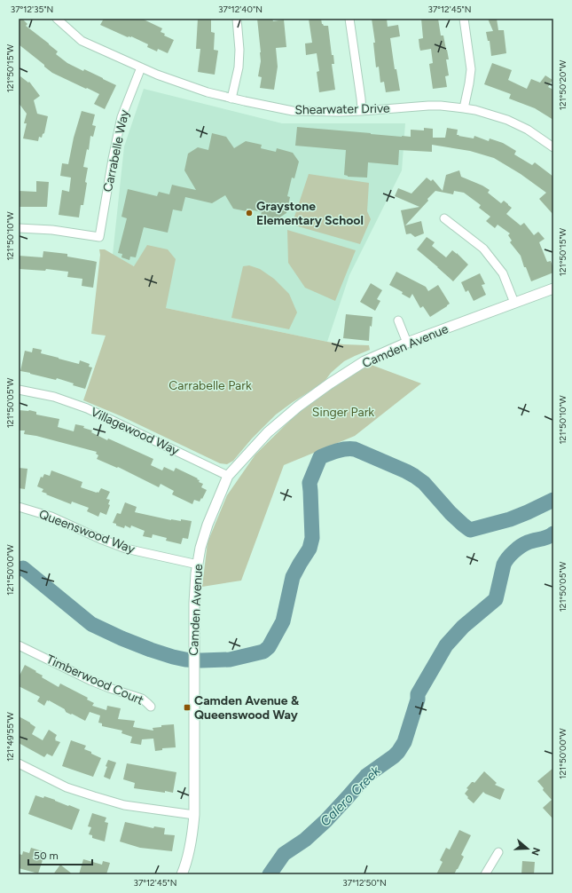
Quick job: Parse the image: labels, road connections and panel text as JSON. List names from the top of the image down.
{
  "streets": {
    "street": [
      "Shearwater Drive",
      "Carrabelle Way",
      "Camden Avenue",
      "Villagewood Way",
      "Queenswood Way",
      "Timberwood Court"
    ]
  },
  "crossings": [
    ["Shearwater Drive", "Carrabelle Way"],
    ["Camden Avenue", "Villagewood Way"],
    ["Camden Avenue", "Queenswood Way"]
  ],
  "water": ["Calero Creek"],
  "parks": ["Carrabelle Park", "Singer Park"],
  "places": {
    "other": ["Graystone Elementary School"],
    "transit": ["Camden Avenue & Queenswood Way"]
  },
  "scale_bar": "50 m",
  "north": "right",
  "coordinates": [
    "37°12'35\"N",
    "37°12'40\"N",
    "37°12'45\"N",
    "121°50'15\"W",
    "121°50'20\"W",
    "121°50'10\"W",
    "121°50'05\"W",
    "121°50'00\"W",
    "121°49'55\"W",
    "37°12'50\"N"
  ]
}
